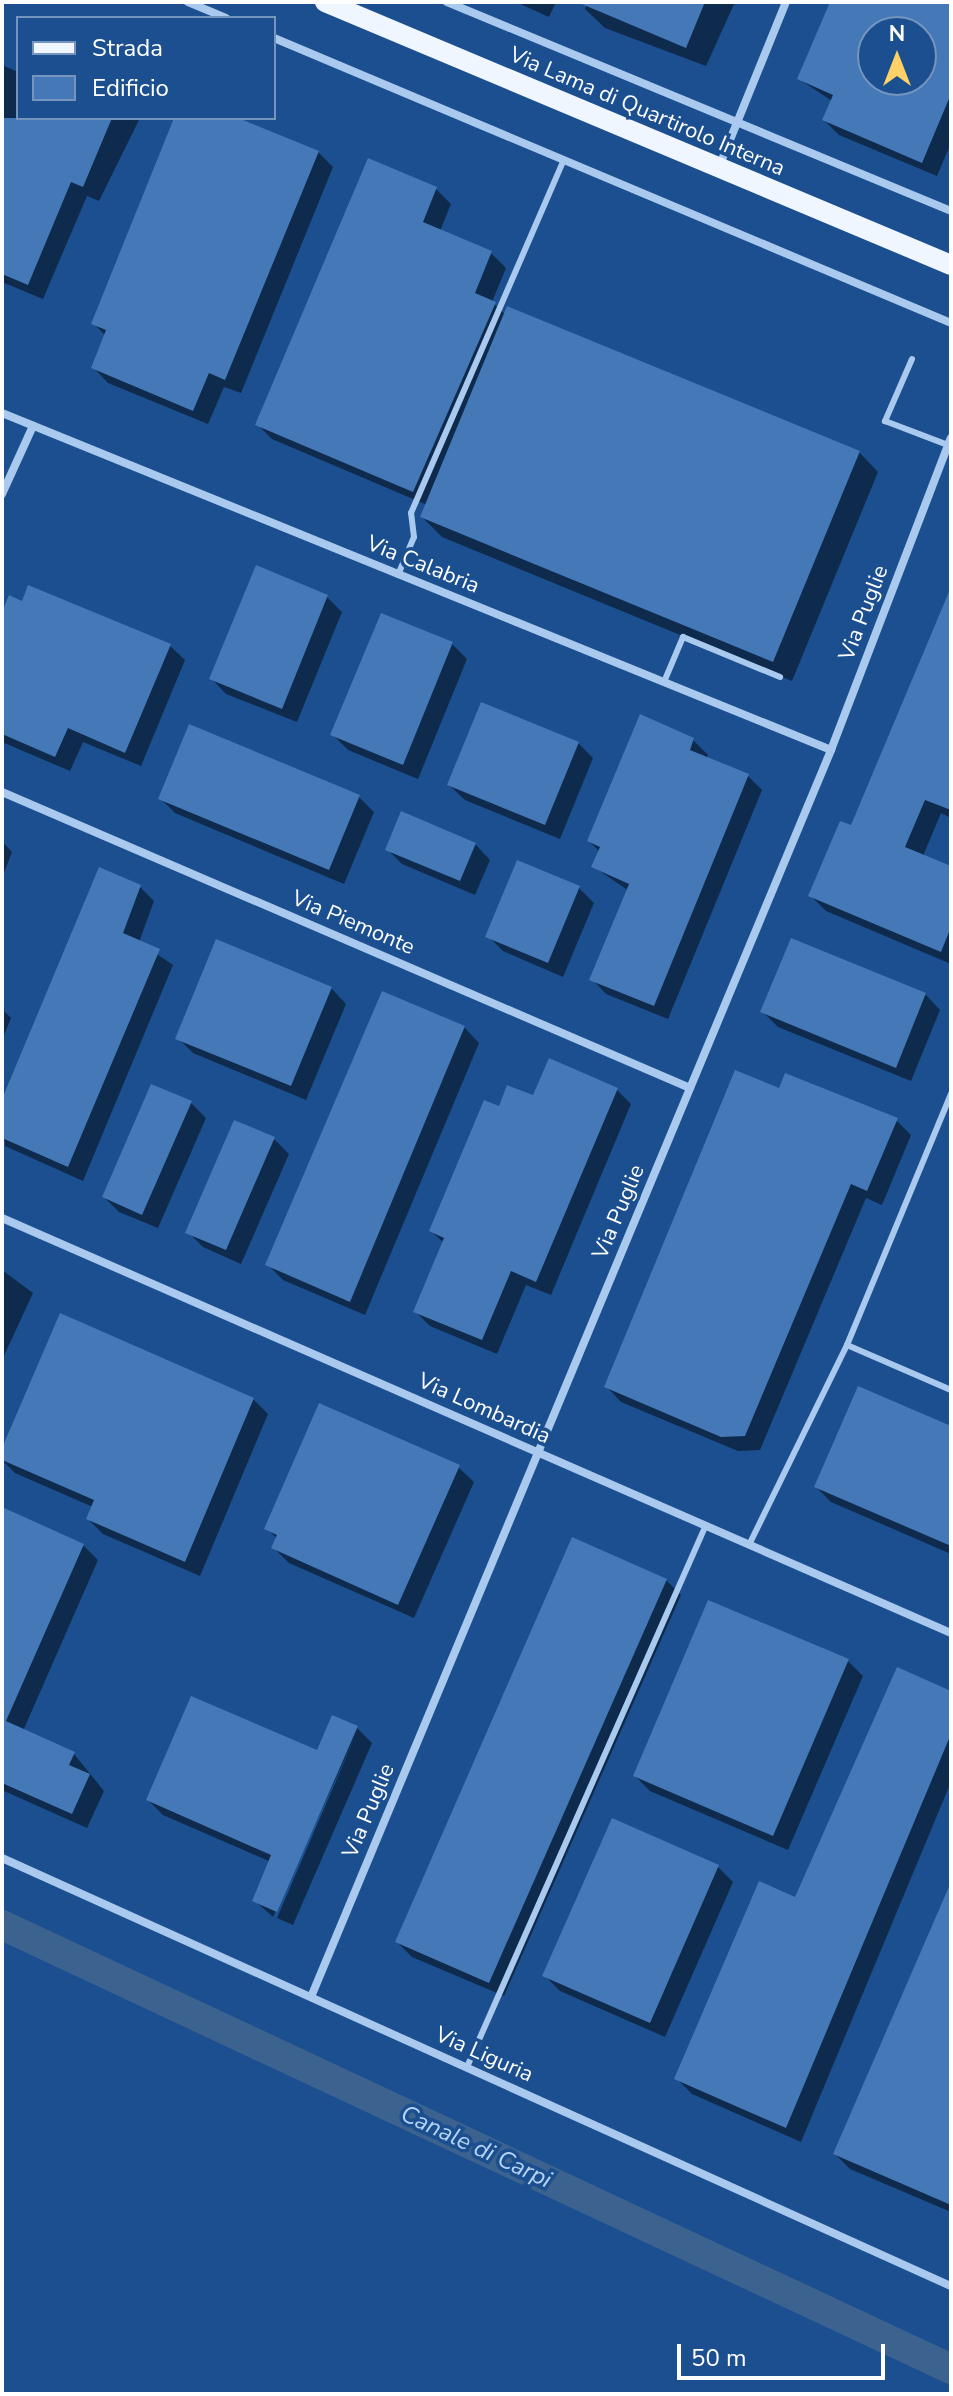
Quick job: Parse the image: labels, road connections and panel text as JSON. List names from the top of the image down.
{
  "streets": {
    "main road": ["Via Lama di Quartirolo Interna"],
    "street": [
      "Via Calabria",
      "Via Puglie",
      "Via Piemonte",
      "Via Lombardia",
      "Via Liguria"
    ]
  },
  "crossings": [
    ["Via Calabria", "Via Puglie"],
    ["Via Puglie", "Via Piemonte"],
    ["Via Puglie", "Via Lombardia"],
    ["Via Puglie", "Via Liguria"]
  ],
  "water": ["Canale di Carpi"],
  "legend": ["Strada", "Edificio"],
  "scale_bar": "50 m",
  "north": "top"
}
